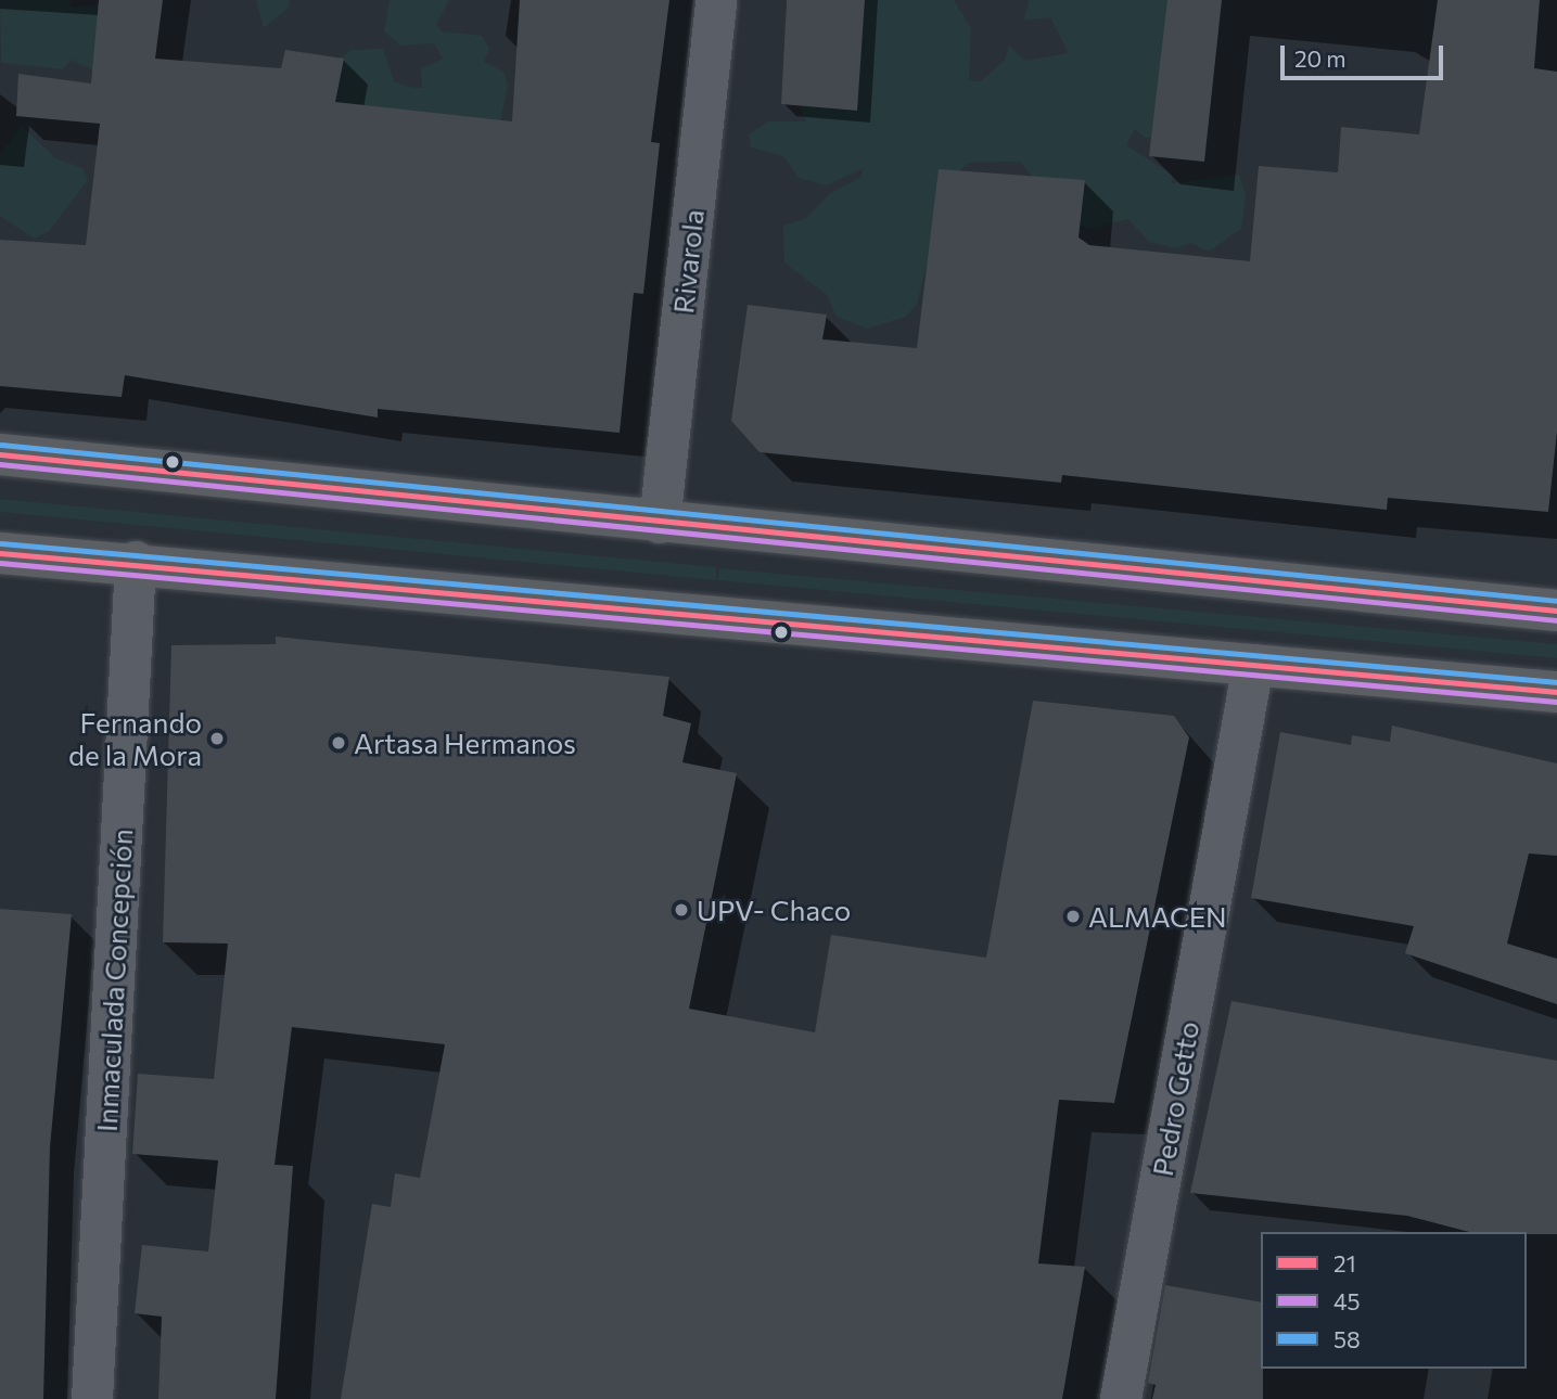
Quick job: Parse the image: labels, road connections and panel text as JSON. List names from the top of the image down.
{
  "streets": {
    "street": ["Rivarola", "Inmaculada Concepción", "Pedro Getto"]
  },
  "places": [
    "Fernando de la Mora",
    "Artasa Hermanos",
    "UPV- Chaco",
    "ALMACEN"
  ],
  "lines": ["transit line 58", "transit line 21", "transit line 45"],
  "legend": ["21", "45", "58"],
  "scale_bar": "20 m"
}
